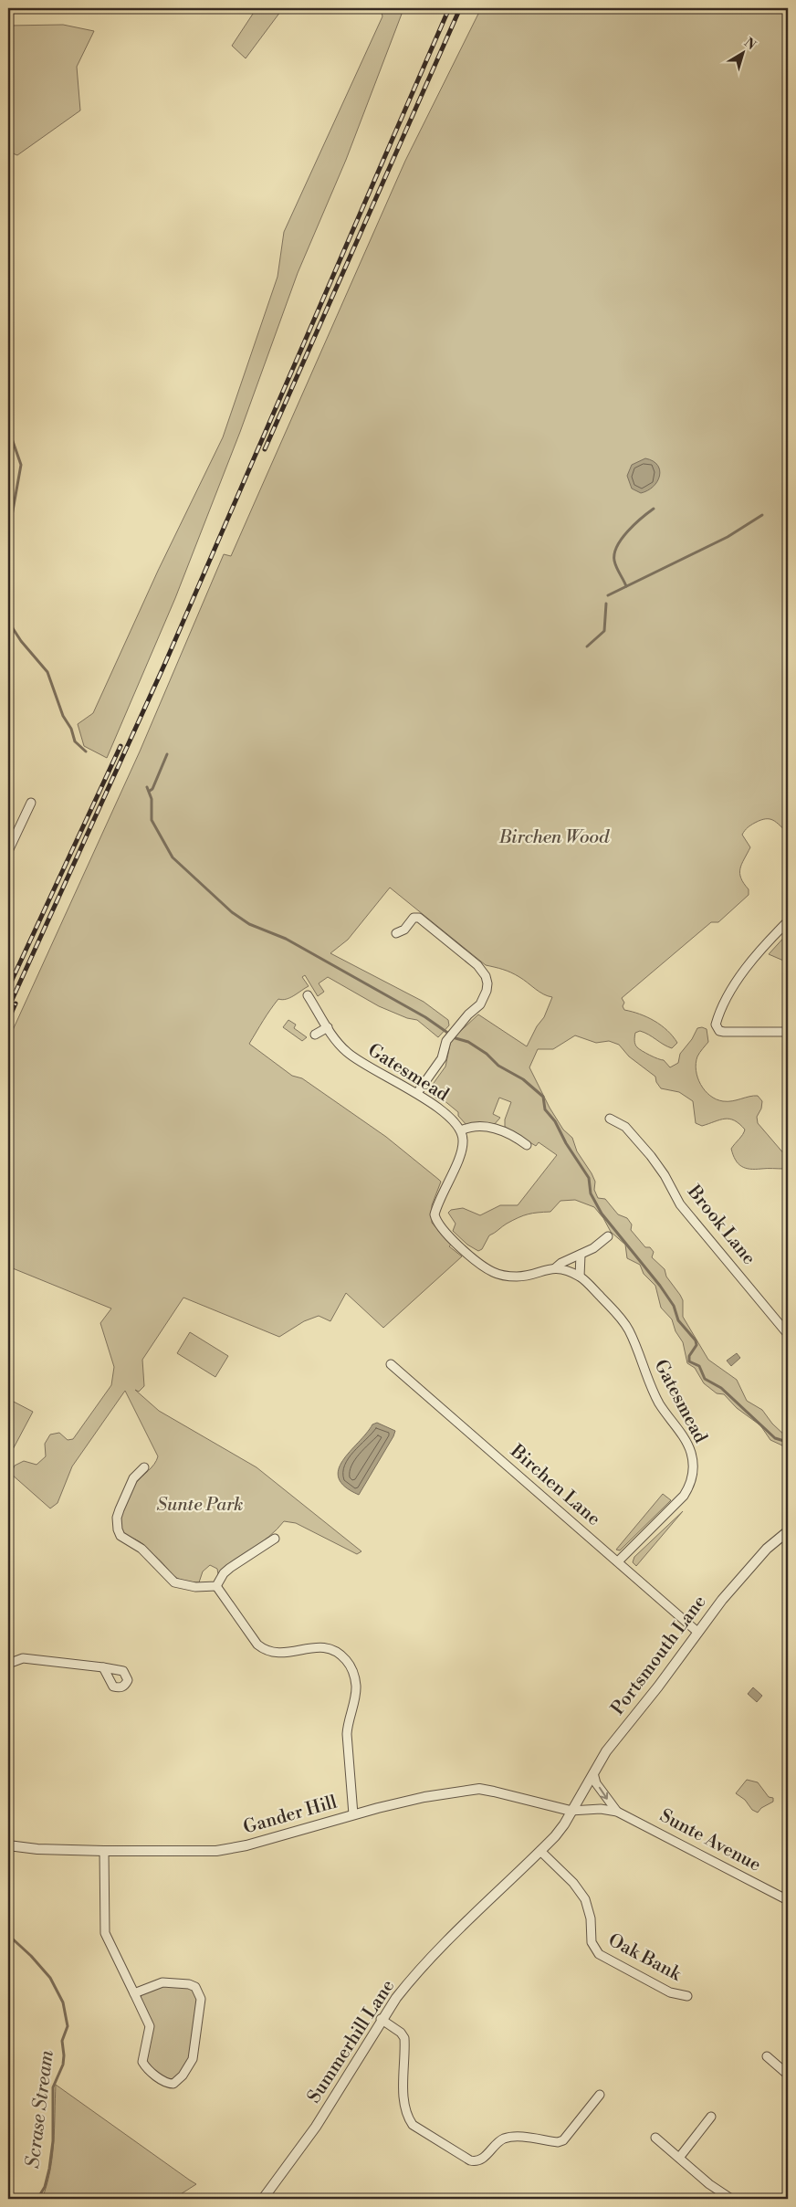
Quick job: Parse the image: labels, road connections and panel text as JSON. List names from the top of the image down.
{
  "streets": {
    "street": [
      "Gatesmead",
      "Brook Lane",
      "Birchen Lane",
      "Portsmouth Lane",
      "Gander Hill",
      "Sunte Avenue",
      "Oak Bank",
      "Summerhill Lane"
    ]
  },
  "crossings": [
    ["Gatesmead", "Birchen Lane"],
    ["Birchen Lane", "Portsmouth Lane"],
    ["Portsmouth Lane", "Gander Hill"],
    ["Portsmouth Lane", "Sunte Avenue"],
    ["Portsmouth Lane", "Summerhill Lane"],
    ["Gander Hill", "Sunte Avenue"],
    ["Gander Hill", "Summerhill Lane"],
    ["Sunte Avenue", "Summerhill Lane"],
    ["Oak Bank", "Summerhill Lane"]
  ],
  "water": ["Scrase Stream"],
  "parks": ["Birchen Wood", "Sunte Park"],
  "north": "top right"
}
